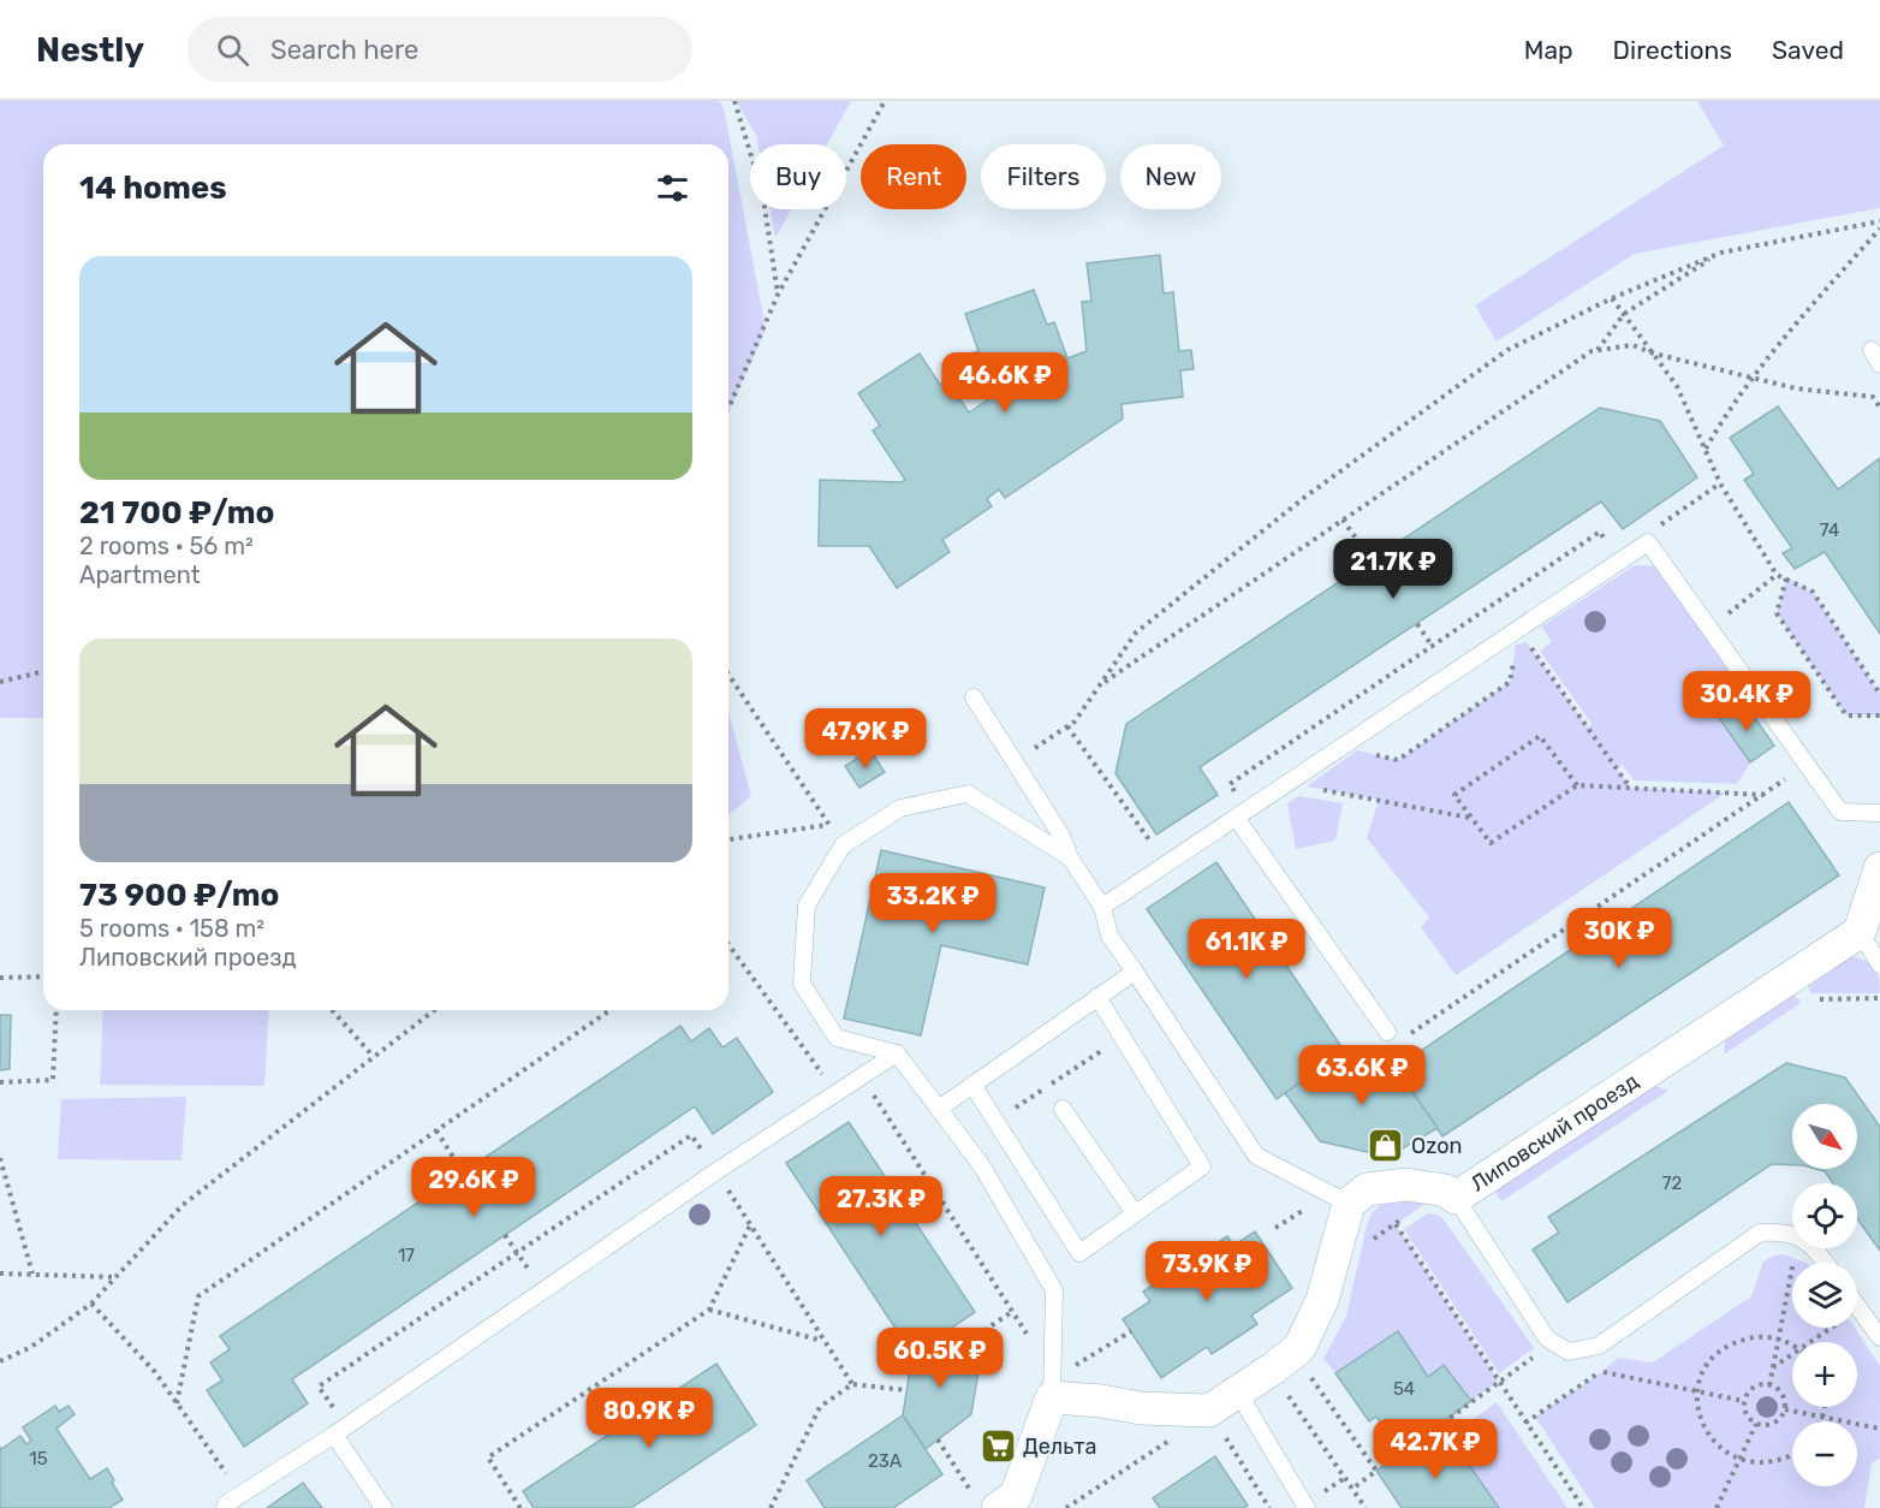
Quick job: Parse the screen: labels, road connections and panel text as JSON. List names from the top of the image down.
{
  "streets": {
    "street": ["Липовский проезд"]
  },
  "places": {
    "shop": ["Ozon"],
    "supermarket": ["Дельта"]
  },
  "house_numbers": [
    "74",
    "72",
    "17",
    "54",
    "15",
    "23А"
  ],
  "north": "bottom right",
  "page": {
    "header": "Nestly",
    "search": "Search here",
    "nav": ["Map", "Directions", "Saved"],
    "chip": [
      "Buy",
      "Rent",
      "Filters",
      "New"
    ],
    "heading": "14 homes",
    "list": [
      {
        "name": "21 700 ₽/mo",
        "note": "2 rooms · 56 m² · Apartment"
      },
      {
        "name": "73 900 ₽/mo",
        "note": "5 rooms · 158 m² · Липовский проезд"
      }
    ],
    "price": [
      "46.6K ₽",
      "21.7K ₽",
      "30.4K ₽",
      "47.9K ₽",
      "33.2K ₽",
      "30K ₽",
      "61.1K ₽",
      "63.6K ₽",
      "29.6K ₽",
      "27.3K ₽",
      "73.9K ₽",
      "60.5K ₽",
      "80.9K ₽",
      "42.7K ₽"
    ],
    "map_buttons": ["+", "−"]
  }
}
